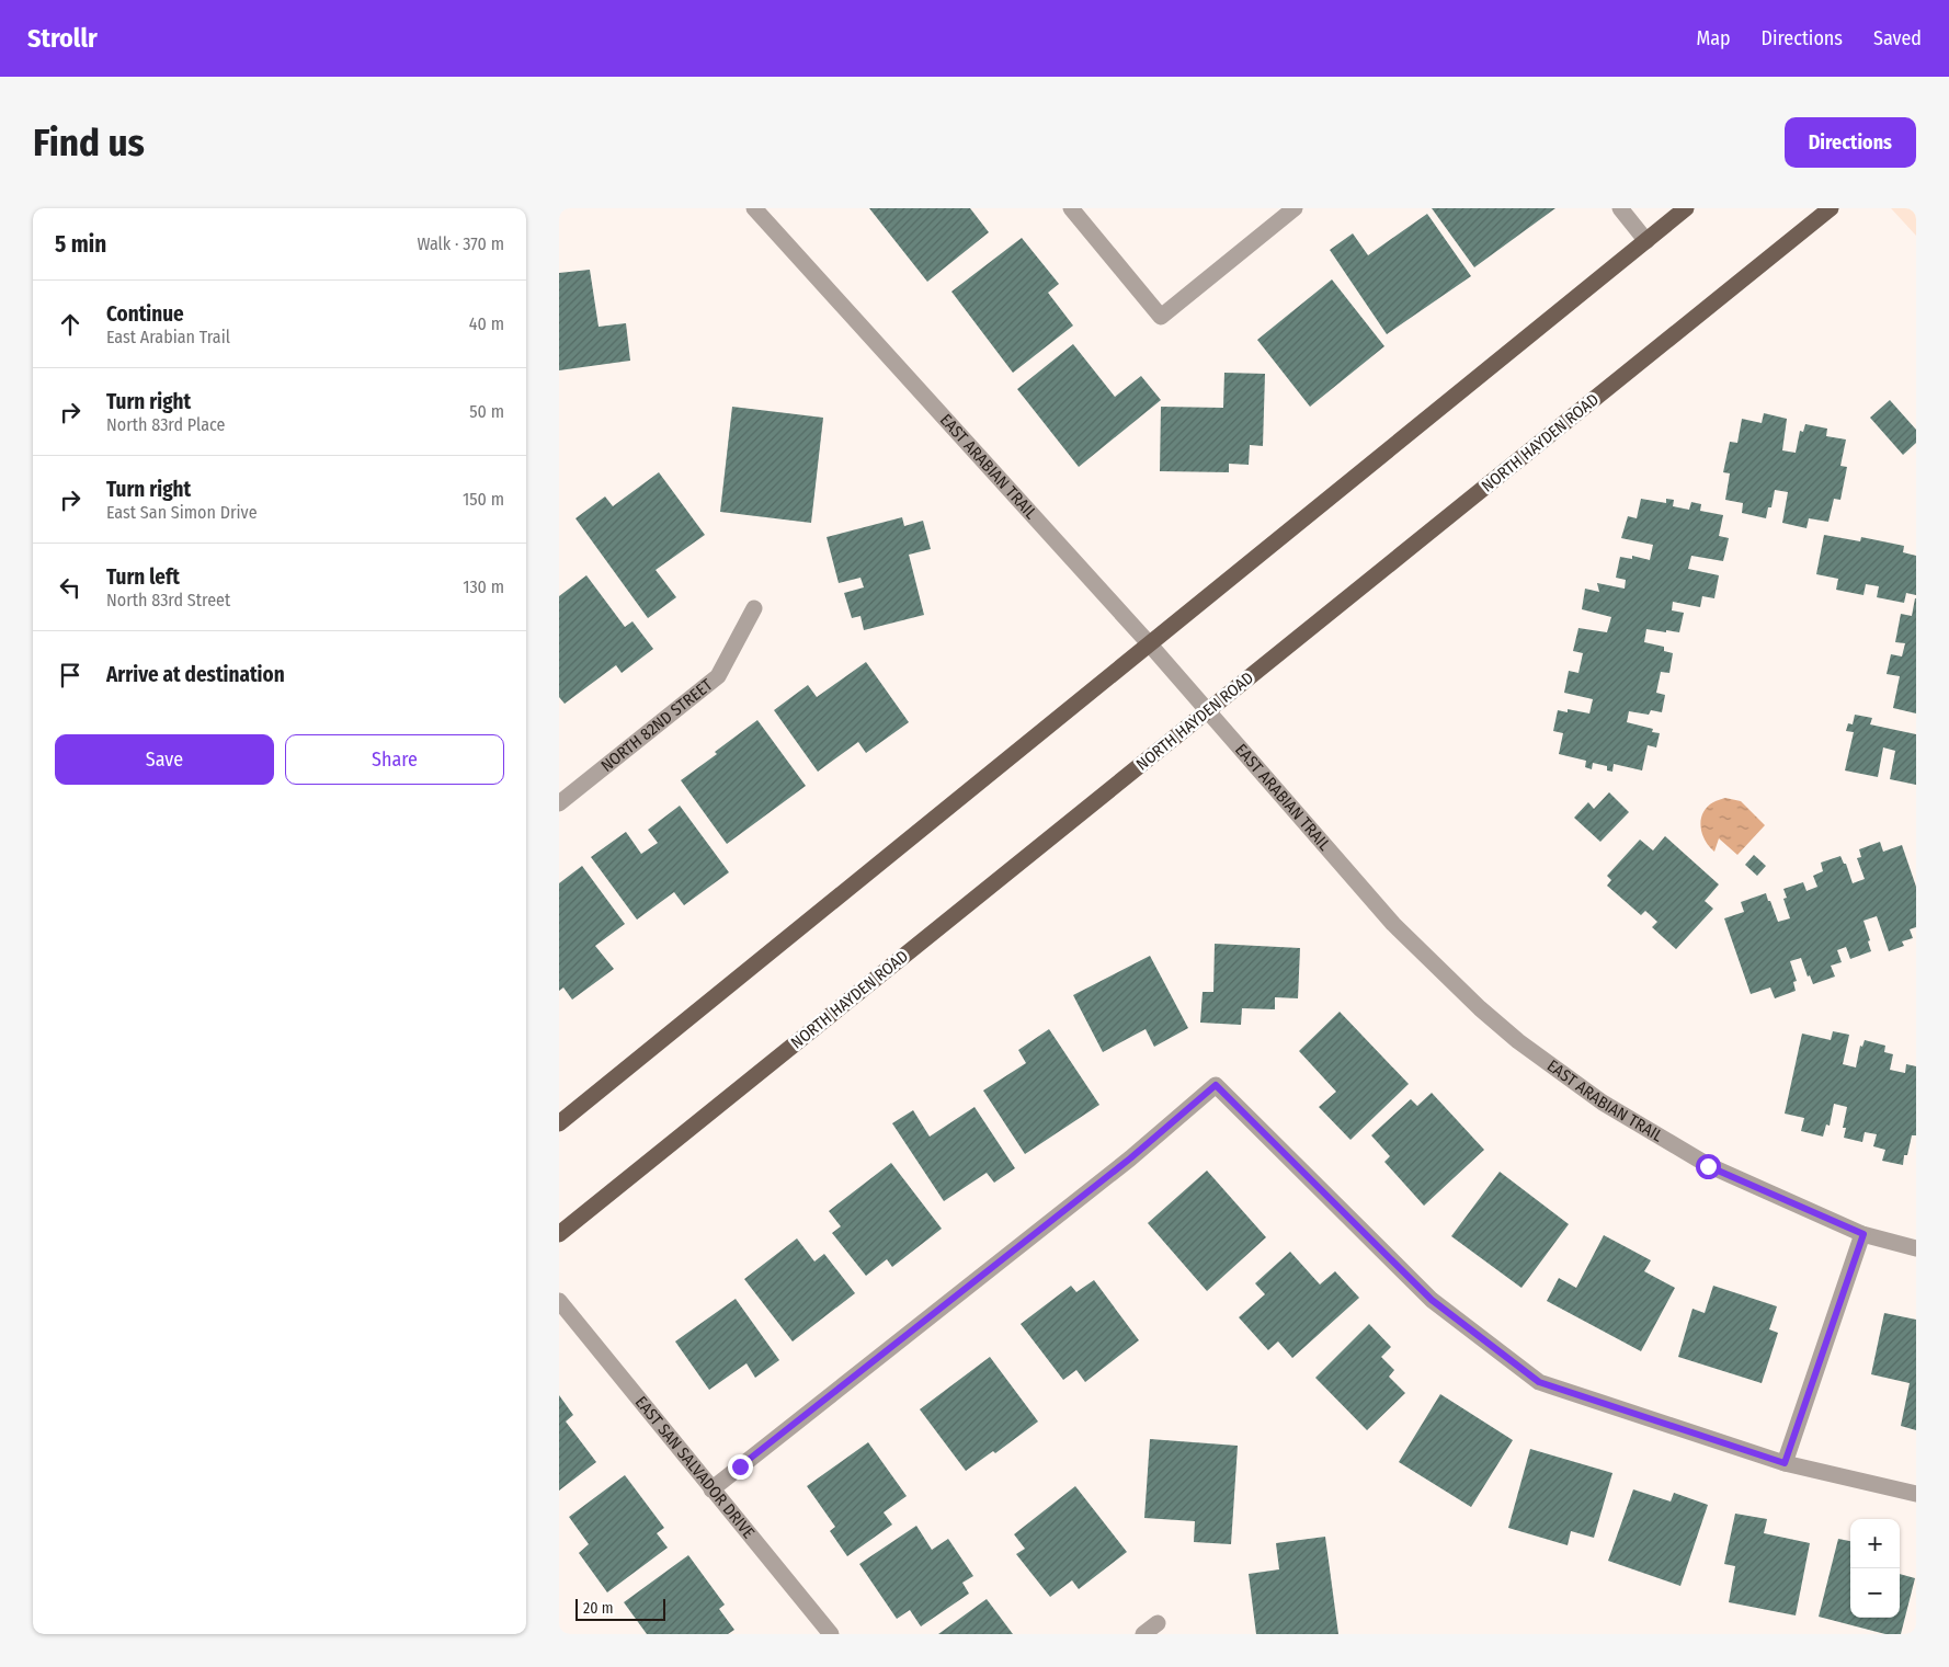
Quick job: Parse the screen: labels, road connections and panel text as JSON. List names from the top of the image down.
{
  "streets": {
    "main road": ["NORTH HAYDEN ROAD"],
    "street": ["EAST ARABIAN TRAIL", "NORTH 82ND STREET", "EAST SAN SALVADOR DRIVE"]
  },
  "crossings": [
    ["NORTH HAYDEN ROAD", "EAST ARABIAN TRAIL"]
  ],
  "scale_bar": "20 m",
  "page": {
    "header": "Strollr",
    "nav": ["Map", "Directions", "Saved"],
    "buttons": [
      "Directions",
      ["Save", "Share"]
    ],
    "title": "Find us",
    "heading": ["5 min", "Walk · 370 m"],
    "list": [
      ["Continue", "East Arabian Trail", "40 m"],
      ["Turn right", "North 83rd Place", "50 m"],
      ["Turn right", "East San Simon Drive", "150 m"],
      ["Turn left", "North 83rd Street", "130 m"],
      "Arrive at destination"
    ],
    "map_buttons": ["+", "−"],
    "scale": "20 m"
  }
}
